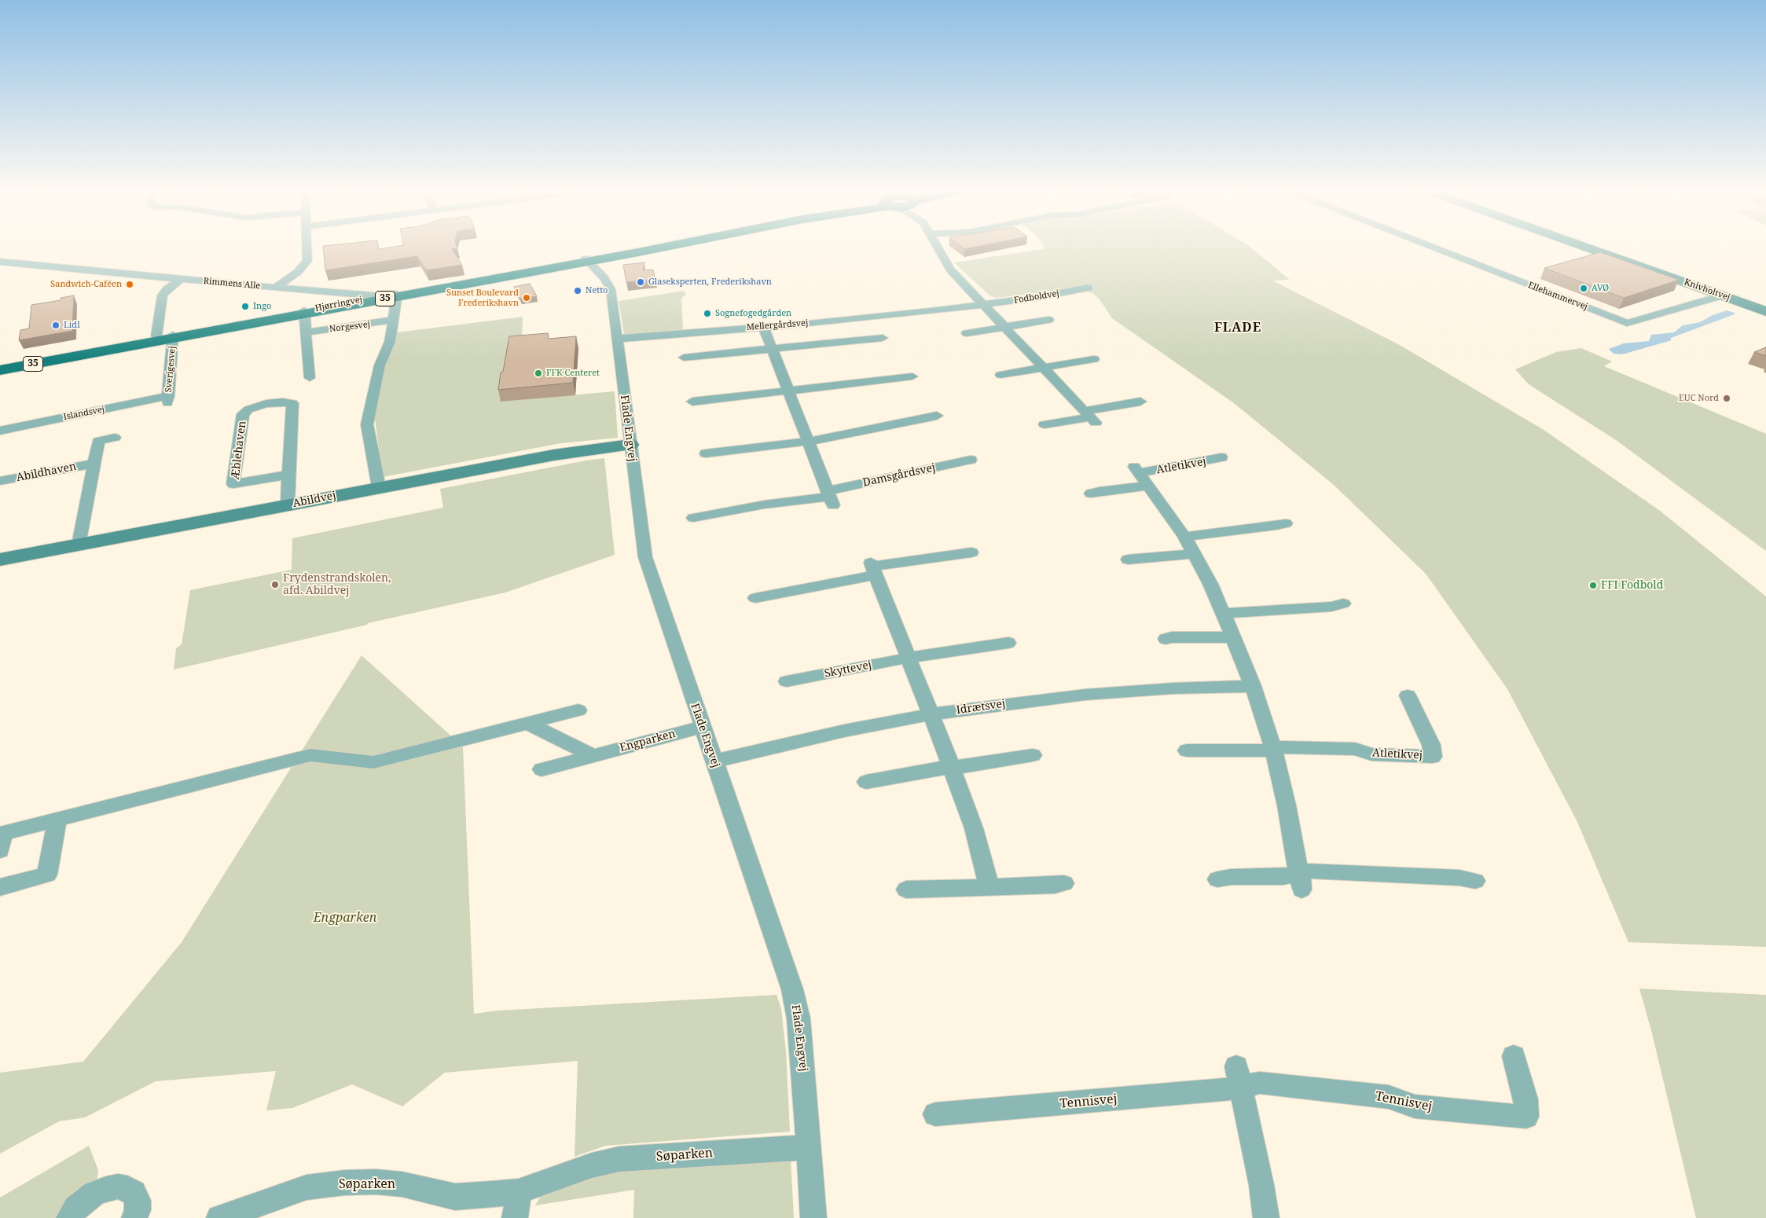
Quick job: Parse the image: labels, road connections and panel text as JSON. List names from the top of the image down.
{
  "streets": {
    "main road": ["35", "Hjørringvej"],
    "street": [
      "Rimmens Alle",
      "Knivholtvej",
      "Ellehammervej",
      "Fodboldvej",
      "Mellergårdsvej",
      "Norgesvej",
      "Sverigesvej",
      "Islandsvej",
      "Flade Engvej",
      "Æblehaven",
      "Atletikvej",
      "Abildhaven",
      "Damsgårdsvej",
      "Abildvej",
      "Skyttevej",
      "Idrætsvej",
      "Engparken",
      "Tennisvej",
      "Søparken"
    ]
  },
  "crossings": [
    ["Rimmens Alle", "Hjørringvej"],
    ["Knivholtvej", "Ellehammervej"],
    ["Fodboldvej", "Mellergårdsvej"],
    ["Hjørringvej", "Sverigesvej"],
    ["Hjørringvej", "Flade Engvej"],
    ["Mellergårdsvej", "Flade Engvej"],
    ["Sverigesvej", "Islandsvej"],
    ["Flade Engvej", "Abildvej"],
    ["Flade Engvej", "Idrætsvej"],
    ["Flade Engvej", "Engparken"],
    ["Flade Engvej", "Søparken"],
    ["Æblehaven", "Abildvej"],
    ["Atletikvej", "Idrætsvej"],
    ["Abildhaven", "Abildvej"]
  ],
  "districts": ["FLADE"],
  "parks": ["Engparken"],
  "places": [
    "Glaseksperten, Frederikshavn",
    "Sandwich-Caféen",
    "AVØ",
    "Netto",
    "Sunset Boulevard Frederikshavn",
    "Ingo",
    "Sognefogedgården",
    "Lidl",
    "FFK Centeret",
    "EUC Nord",
    "Frydenstrandskolen, afd. Abildvej",
    "FFI Fodbold"
  ]
}
